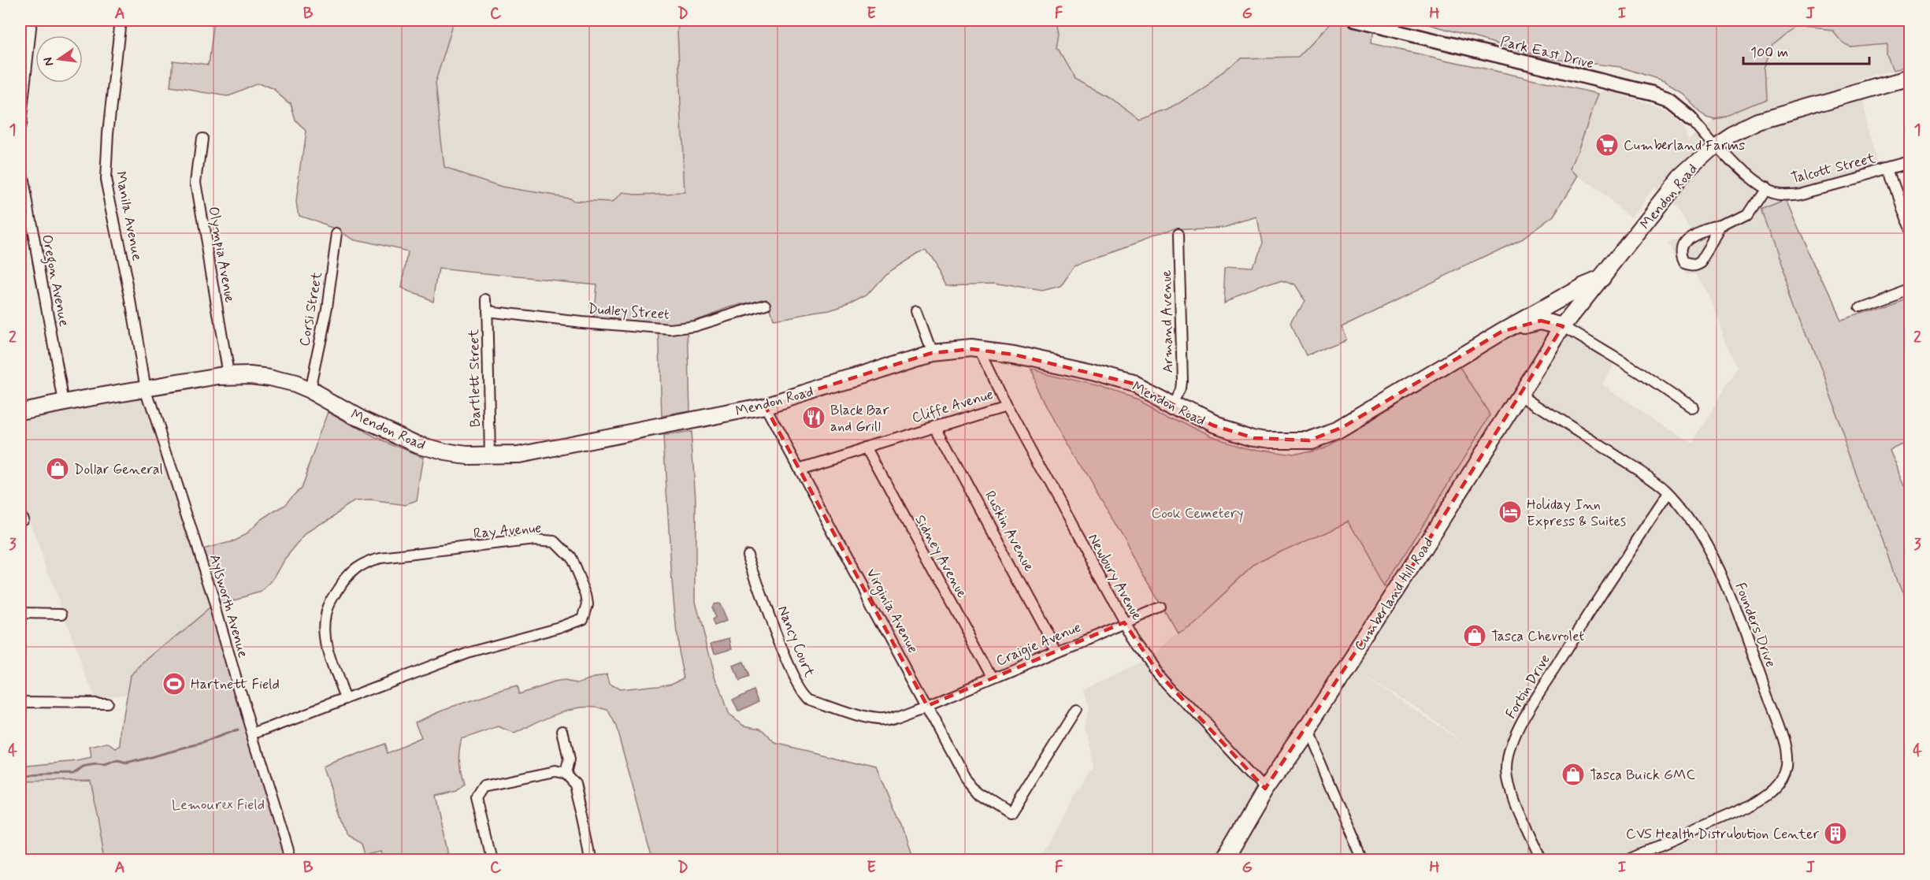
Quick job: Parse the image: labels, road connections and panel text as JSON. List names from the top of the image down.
{
  "streets": {
    "main road": ["Mendon Road", "Cumberland Hill Road"],
    "street": [
      "Park East Drive",
      "Talcott Street",
      "Manila Avenue",
      "Olympia Avenue",
      "Oregon Avenue",
      "Corsi Street",
      "Dudley Street",
      "Armand Avenue",
      "Bartlett Street",
      "Cliffe Avenue",
      "Ray Avenue",
      "Ruskin Avenue",
      "Sidney Avenue",
      "Newbury Avenue",
      "Aylsworth Avenue",
      "Virginia Avenue",
      "Founders Drive",
      "Nancy Court",
      "Craigie Avenue",
      "Fortin Drive"
    ]
  },
  "crossings": [
    ["Park East Drive", "Talcott Street"],
    ["Park East Drive", "Mendon Road"],
    ["Talcott Street", "Mendon Road"],
    ["Mendon Road", "Manila Avenue"],
    ["Mendon Road", "Olympia Avenue"],
    ["Mendon Road", "Oregon Avenue"],
    ["Mendon Road", "Corsi Street"],
    ["Mendon Road", "Armand Avenue"],
    ["Mendon Road", "Bartlett Street"],
    ["Mendon Road", "Newbury Avenue"],
    ["Mendon Road", "Cumberland Hill Road"],
    ["Mendon Road", "Aylsworth Avenue"],
    ["Mendon Road", "Virginia Avenue"],
    ["Manila Avenue", "Aylsworth Avenue"],
    ["Dudley Street", "Bartlett Street"],
    ["Cliffe Avenue", "Ruskin Avenue"],
    ["Cliffe Avenue", "Sidney Avenue"],
    ["Cliffe Avenue", "Newbury Avenue"],
    ["Cliffe Avenue", "Virginia Avenue"],
    ["Ray Avenue", "Aylsworth Avenue"],
    ["Ruskin Avenue", "Craigie Avenue"],
    ["Sidney Avenue", "Craigie Avenue"],
    ["Newbury Avenue", "Cumberland Hill Road"],
    ["Newbury Avenue", "Craigie Avenue"],
    ["Cumberland Hill Road", "Founders Drive"],
    ["Virginia Avenue", "Nancy Court"],
    ["Virginia Avenue", "Craigie Avenue"],
    ["Founders Drive", "Fortin Drive"],
    ["Nancy Court", "Craigie Avenue"]
  ],
  "parks": ["Cook Cemetery", "Lemourex Field"],
  "places": {
    "supermarket": ["Cumberland Farms"],
    "restaurant": ["Black Bar and Grill"],
    "shop": ["Dollar General", "Tasca Chevrolet", "Tasca Buick GMC"],
    "hotel": ["Holiday Inn Express & Suites"],
    "sports": ["Hartnett Field"],
    "building": ["CVS Health Distrubution Center"]
  },
  "scale_bar": "100 m",
  "north": "left",
  "grid": {
    "columns": [
      "A",
      "B",
      "C",
      "D",
      "E",
      "F",
      "G",
      "H",
      "I",
      "J"
    ],
    "rows": [
      "1",
      "2",
      "3",
      "4"
    ]
  }
}
